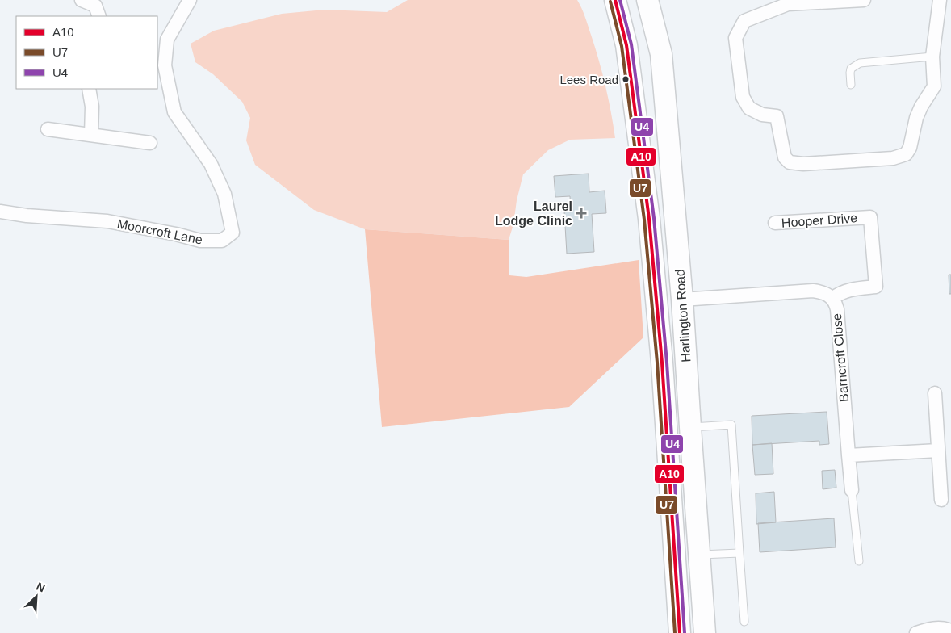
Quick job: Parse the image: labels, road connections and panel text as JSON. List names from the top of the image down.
{
  "streets": {
    "main road": ["Harlington Road"],
    "street": ["Hooper Drive", "Moorcroft Lane", "Barncroft Close"]
  },
  "crossings": [
    ["Hooper Drive", "Barncroft Close"],
    ["Harlington Road", "Barncroft Close"]
  ],
  "places": {
    "other": ["Lees Road"],
    "health": ["Laurel Lodge Clinic"]
  },
  "lines": ["transit line A10", "transit line U4", "transit line U7"],
  "legend": ["A10", "U7", "U4"],
  "north": "top right"
}
